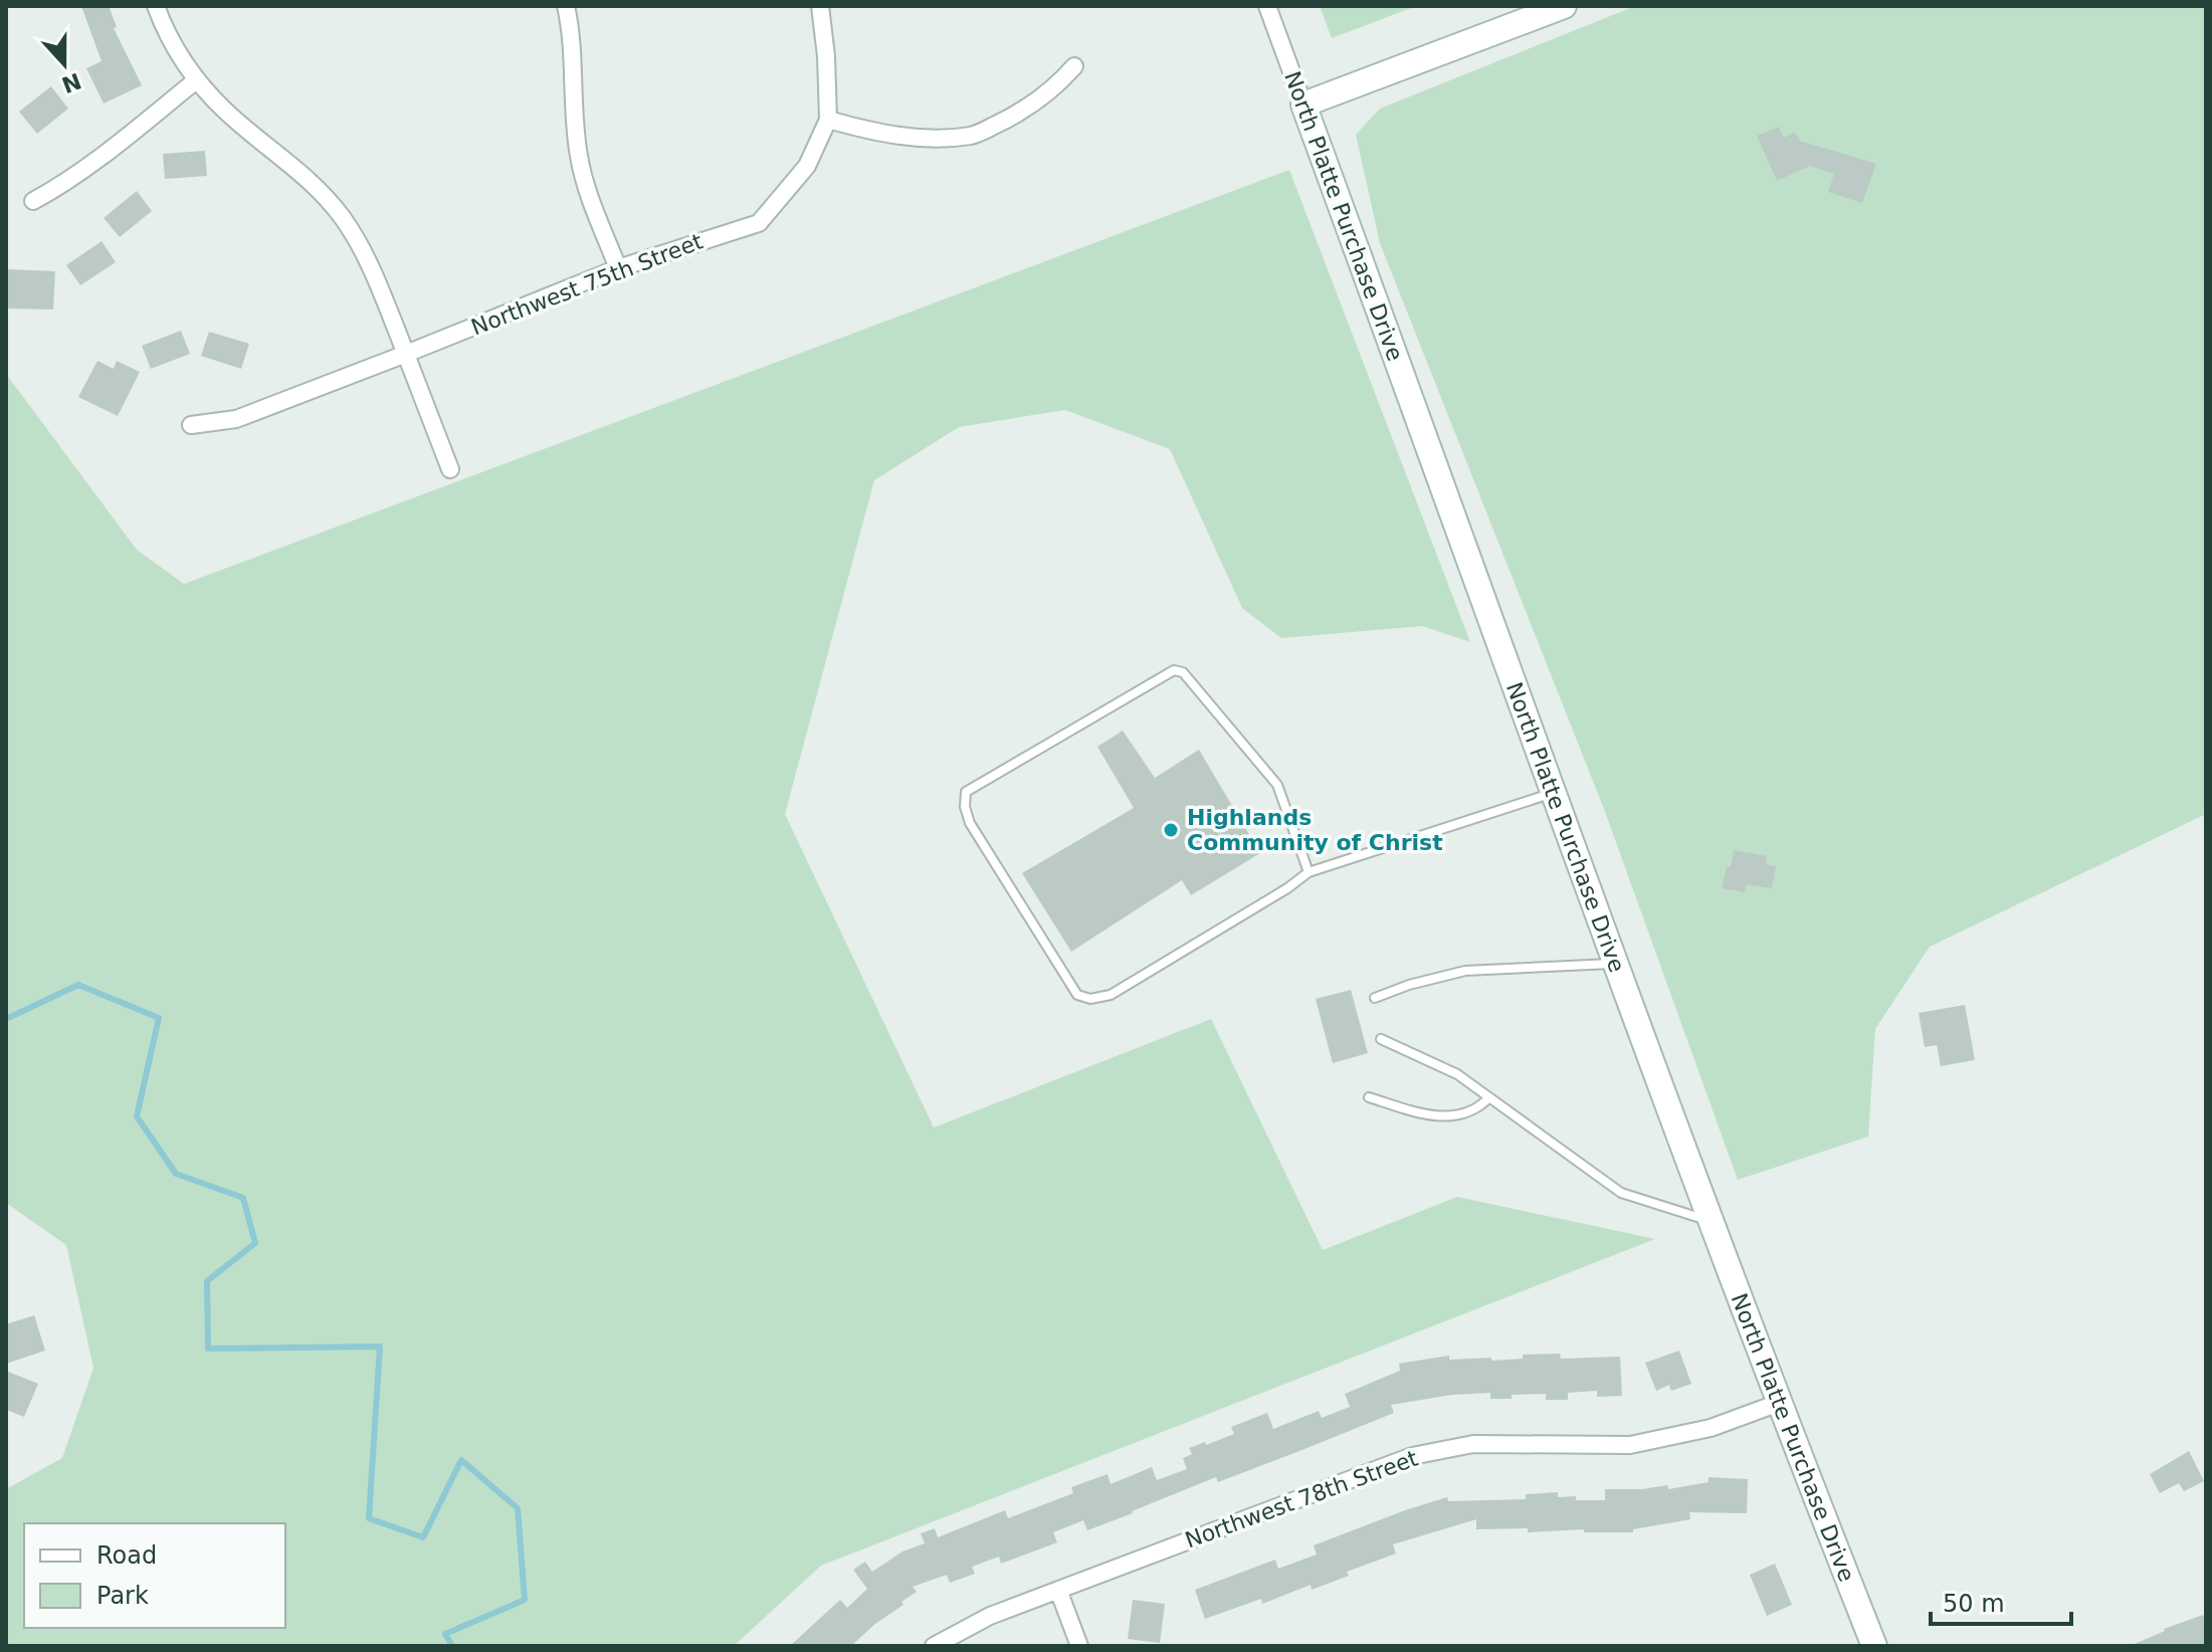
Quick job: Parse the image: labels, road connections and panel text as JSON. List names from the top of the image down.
{
  "streets": {
    "street": ["North Platte Purchase Drive", "Northwest 75th Street", "Northwest 78th Street"]
  },
  "crossings": [
    ["North Platte Purchase Drive", "Northwest 78th Street"]
  ],
  "places": ["Highlands Community of Christ"],
  "legend": ["Road", "Park"],
  "scale_bar": "50 m",
  "north": "bottom"
}
